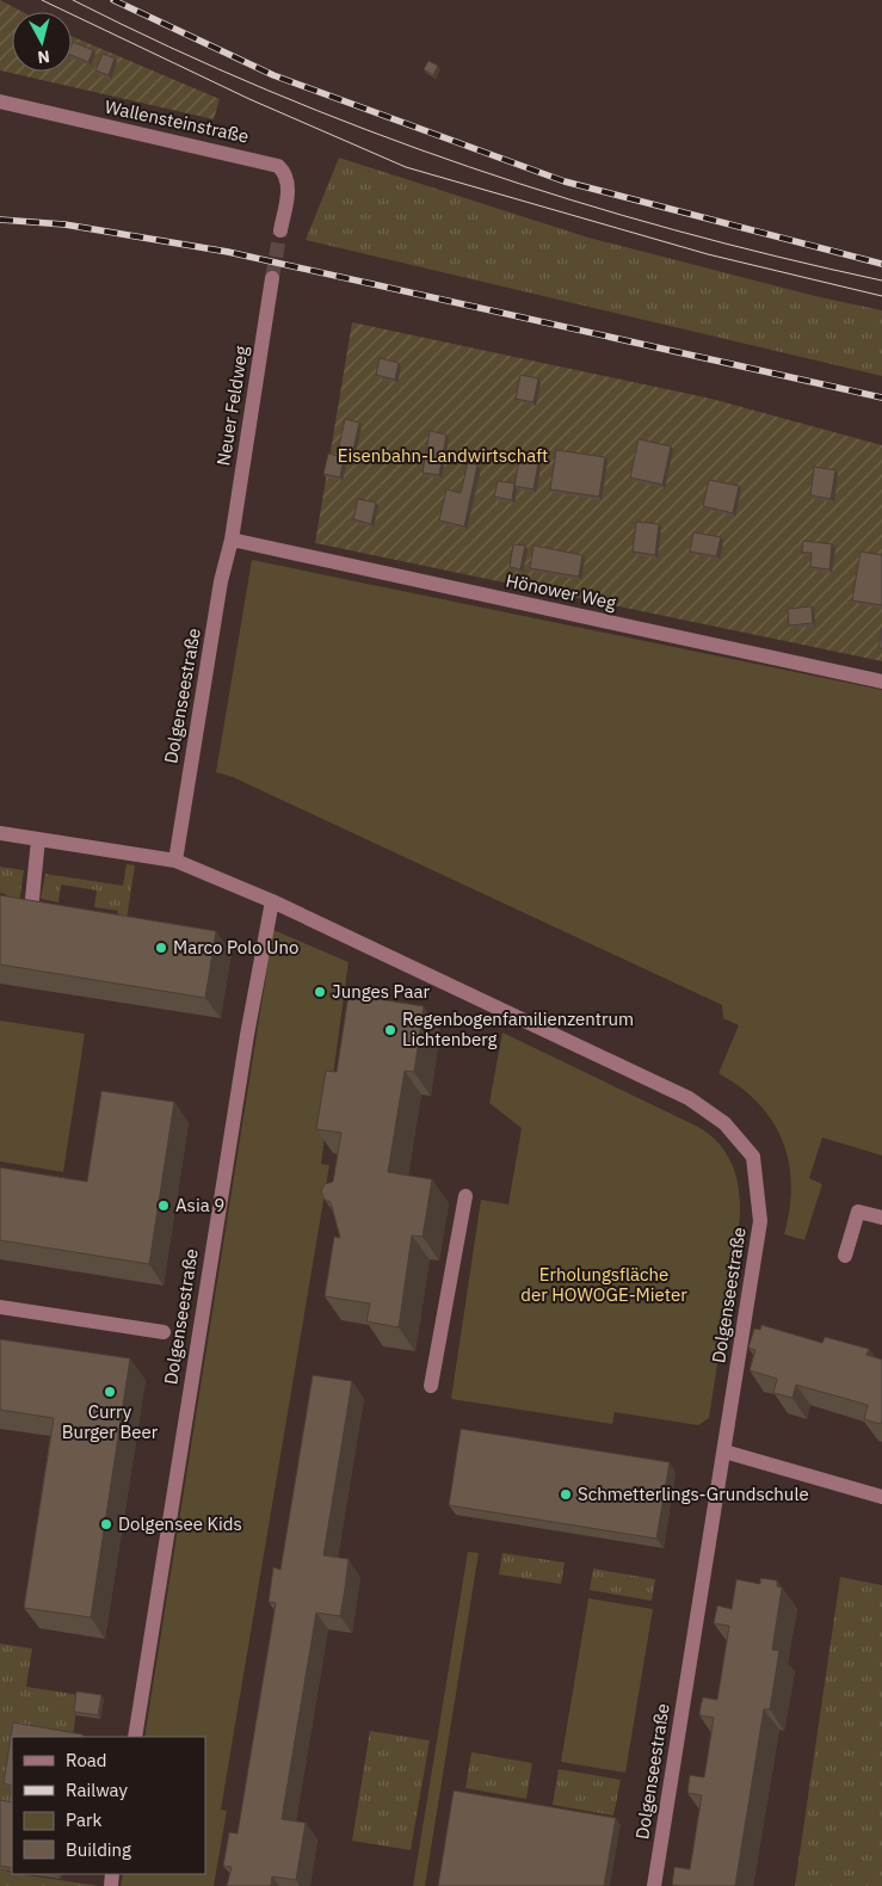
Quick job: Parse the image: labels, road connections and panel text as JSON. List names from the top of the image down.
{
  "streets": {
    "street": [
      "Wallensteinstraße",
      "Neuer Feldweg",
      "Hönower Weg",
      "Dolgenseestraße"
    ]
  },
  "crossings": [
    ["Neuer Feldweg", "Hönower Weg"],
    ["Neuer Feldweg", "Dolgenseestraße"],
    ["Hönower Weg", "Dolgenseestraße"]
  ],
  "parks": ["Eisenbahn-Landwirtschaft", "Erholungsfläche der HOWOGE-Mieter"],
  "places": [
    "Marco Polo Uno",
    "Junges Paar",
    "Regenbogenfamilienzentrum Lichtenberg",
    "Asia 9",
    "Curry Burger Beer",
    "Schmetterlings-Grundschule",
    "Dolgensee Kids"
  ],
  "legend": [
    "Road",
    "Railway",
    "Park",
    "Building"
  ],
  "north": "bottom"
}
